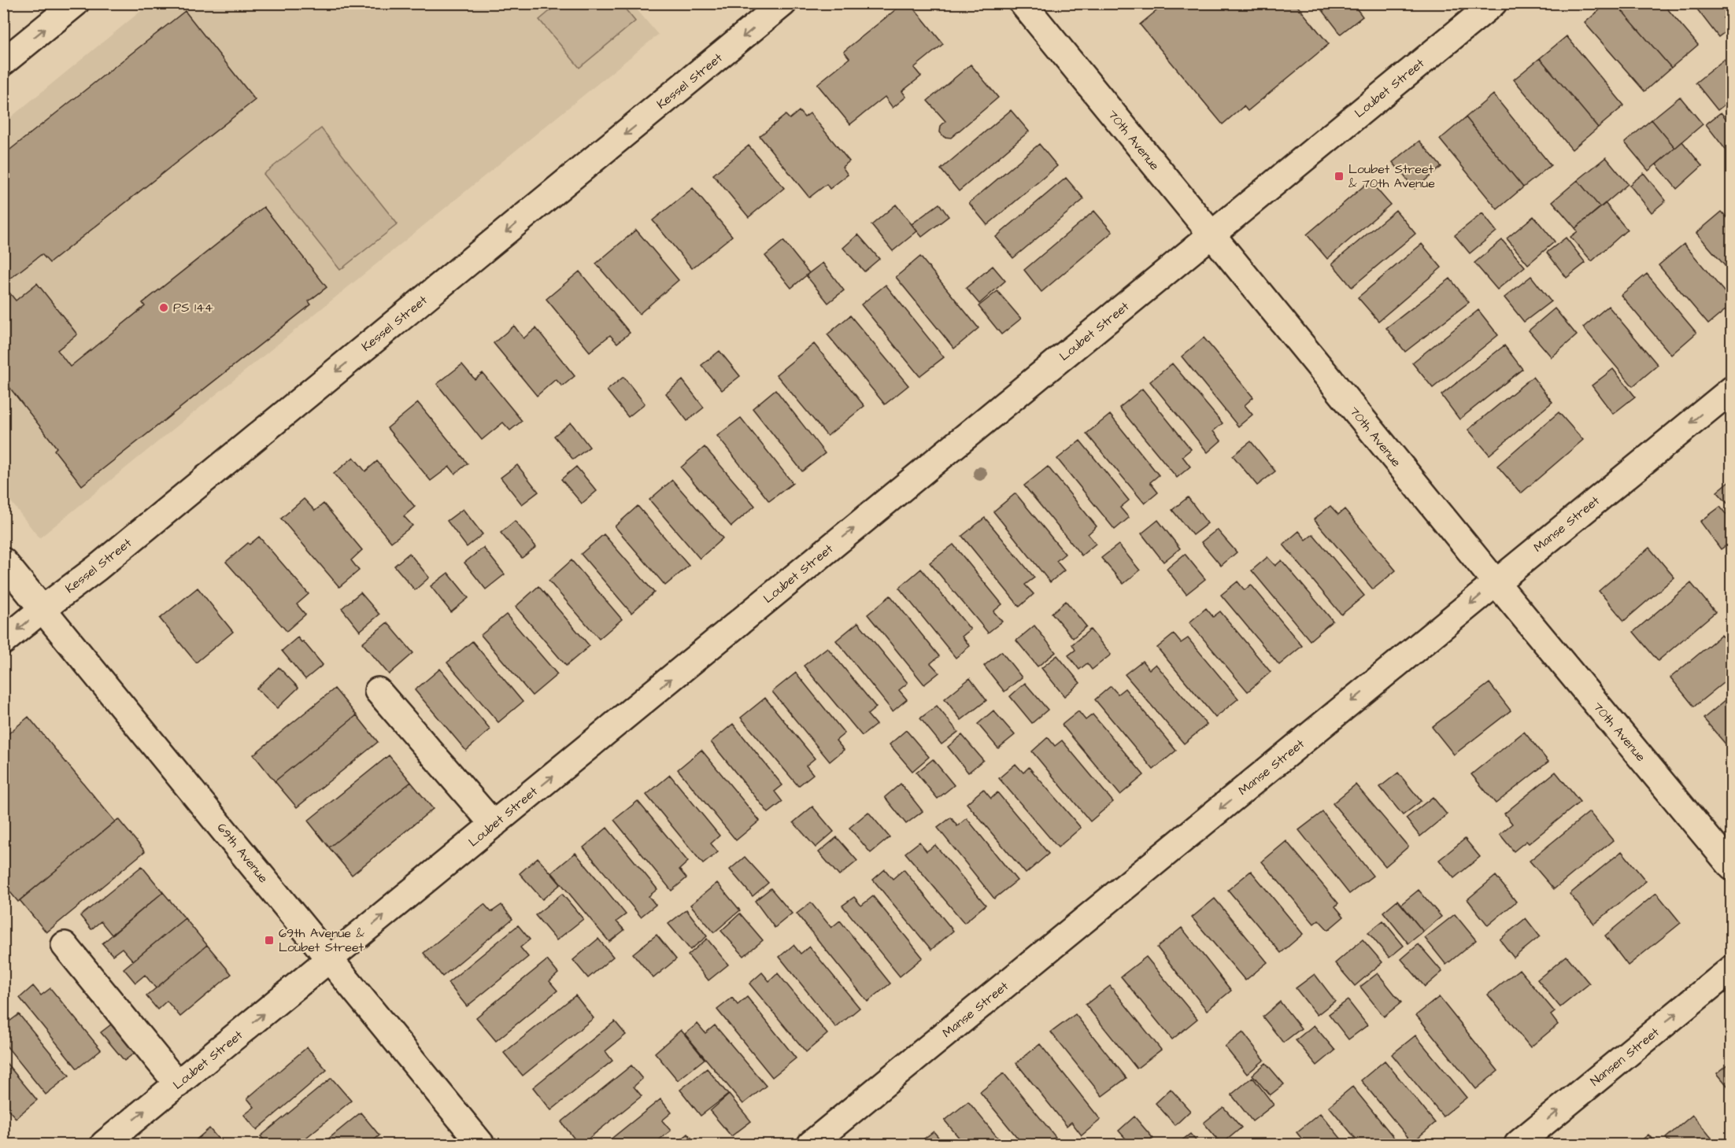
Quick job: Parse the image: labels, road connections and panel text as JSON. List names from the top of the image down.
{
  "streets": {
    "street": [
      "Kessel Street",
      "Loubet Street",
      "70th Avenue",
      "Manse Street",
      "69th Avenue",
      "Nansen Street"
    ]
  },
  "crossings": [
    ["Kessel Street", "69th Avenue"],
    ["Loubet Street", "70th Avenue"],
    ["Loubet Street", "69th Avenue"],
    ["70th Avenue", "Manse Street"]
  ],
  "one_way": [
    "Kessel Street",
    "Loubet Street",
    "Manse Street",
    "Nansen Street"
  ],
  "places": {
    "transit": ["Loubet Street & 70th Avenue", "69th Avenue & Loubet Street"],
    "other": ["PS 144"]
  }
}
